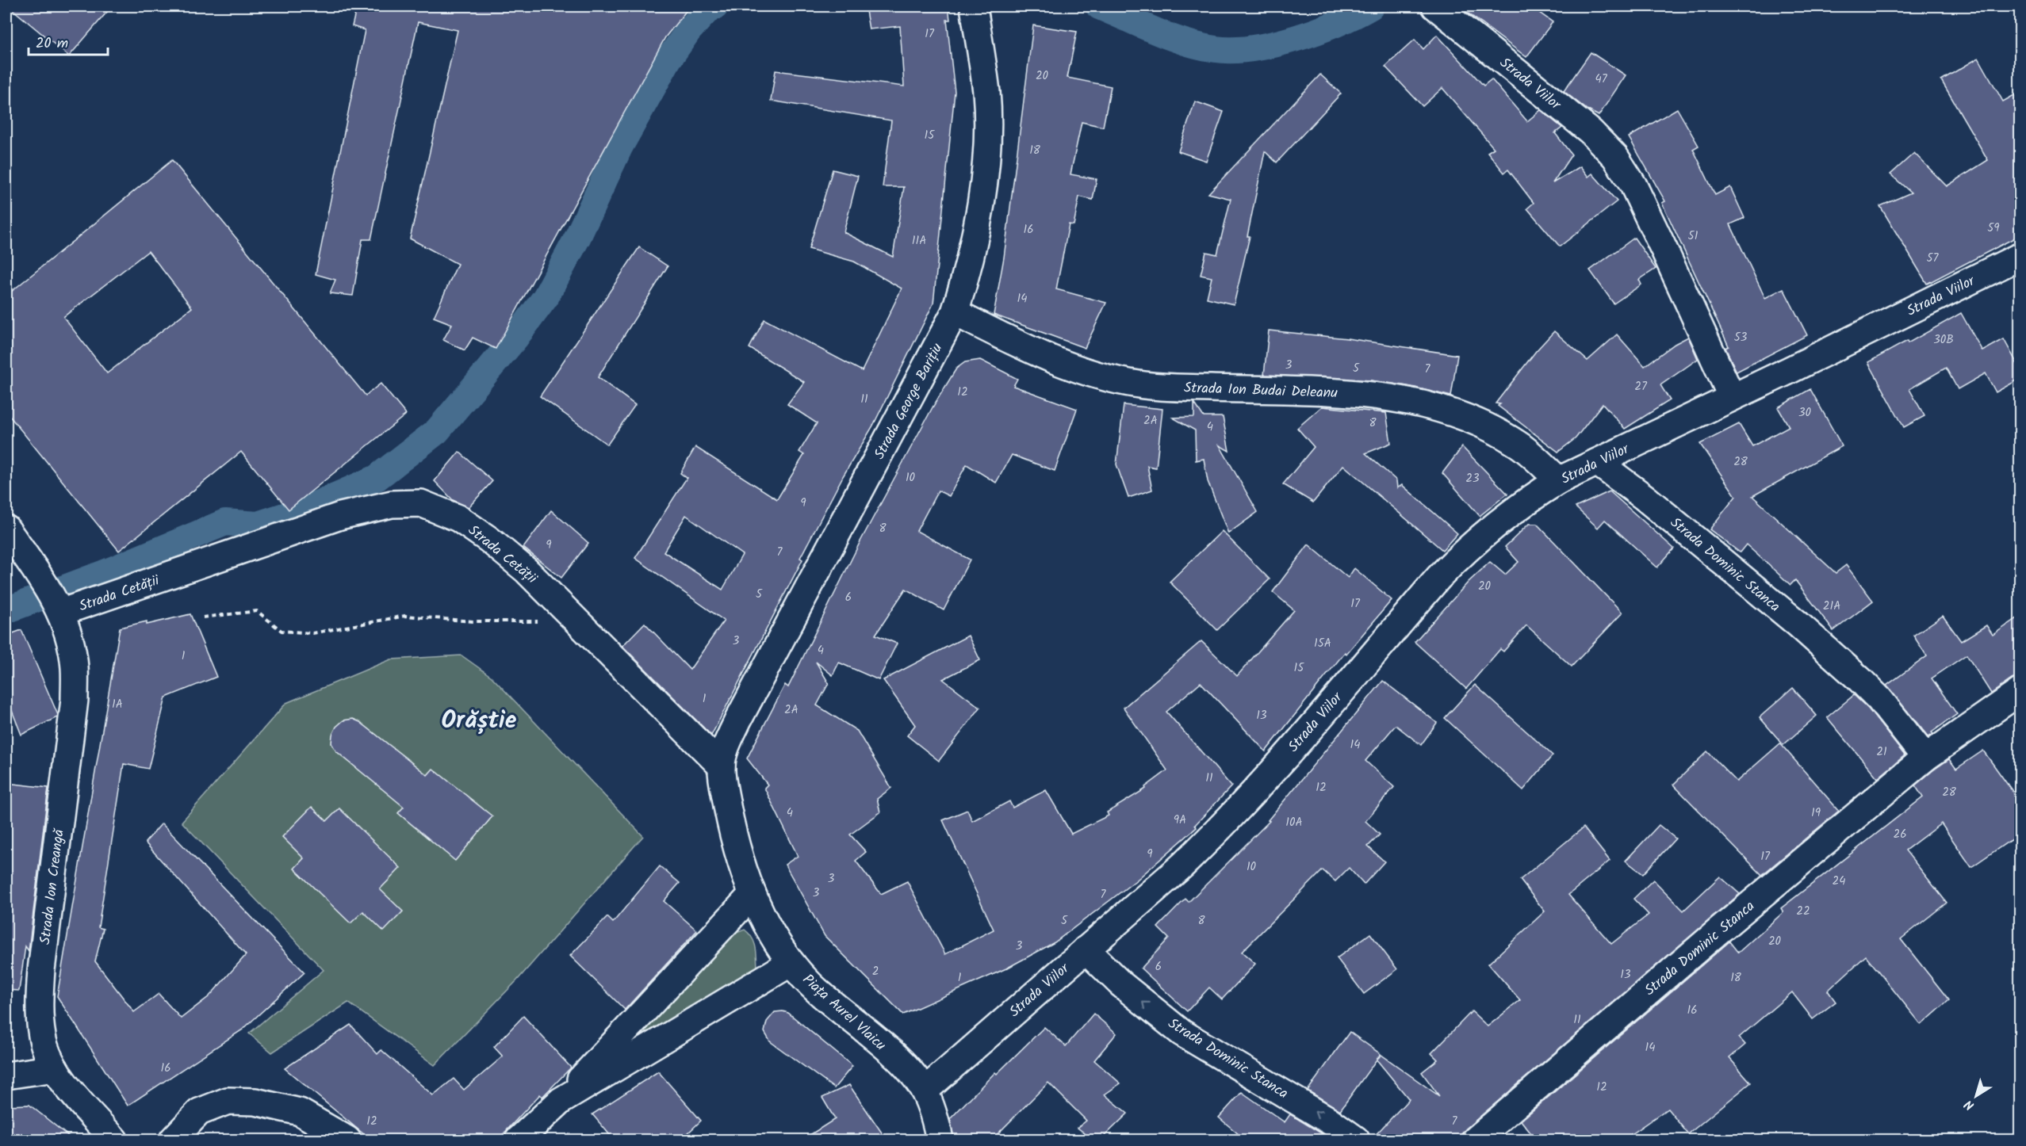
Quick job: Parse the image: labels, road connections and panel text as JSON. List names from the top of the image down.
{
  "streets": {
    "street": [
      "Strada Viilor",
      "Strada Ion Budai Deleanu",
      "Strada George Barițiu",
      "Strada Cetății",
      "Strada Dominic Stanca",
      "Strada Ion Creangă",
      "Piața Aurel Vlaicu"
    ]
  },
  "crossings": [
    ["Strada Viilor", "Strada Ion Budai Deleanu"],
    ["Strada Viilor", "Strada Dominic Stanca"],
    ["Strada Viilor", "Piața Aurel Vlaicu"],
    ["Strada Ion Budai Deleanu", "Strada George Barițiu"],
    ["Strada George Barițiu", "Strada Cetății"],
    ["Strada George Barițiu", "Piața Aurel Vlaicu"],
    ["Strada Cetății", "Strada Ion Creangă"],
    ["Strada Cetății", "Piața Aurel Vlaicu"]
  ],
  "districts": ["Orăștie"],
  "house_numbers": [
    "17",
    "20",
    "47",
    "15",
    "18",
    "59",
    "16",
    "51",
    "11A",
    "57",
    "14",
    "53",
    "30B",
    "3",
    "5",
    "7",
    "27",
    "12",
    "11",
    "30",
    "2A",
    "8",
    "4",
    "28",
    "10",
    "23",
    "9",
    "8",
    "9",
    "7",
    "20",
    "5",
    "6",
    "17",
    "21A",
    "3",
    "15A",
    "4",
    "1",
    "15",
    "1",
    "1A",
    "2A",
    "13",
    "14",
    "21",
    "11",
    "12",
    "28",
    "4",
    "19",
    "9A",
    "10A",
    "26",
    "9",
    "17",
    "10",
    "3",
    "24",
    "3",
    "7",
    "22",
    "5",
    "8",
    "20",
    "3",
    "6",
    "2",
    "13",
    "1",
    "18",
    "16",
    "11",
    "14",
    "16",
    "12",
    "12",
    "7"
  ],
  "scale_bar": "20 m",
  "north": "bottom left"
}
